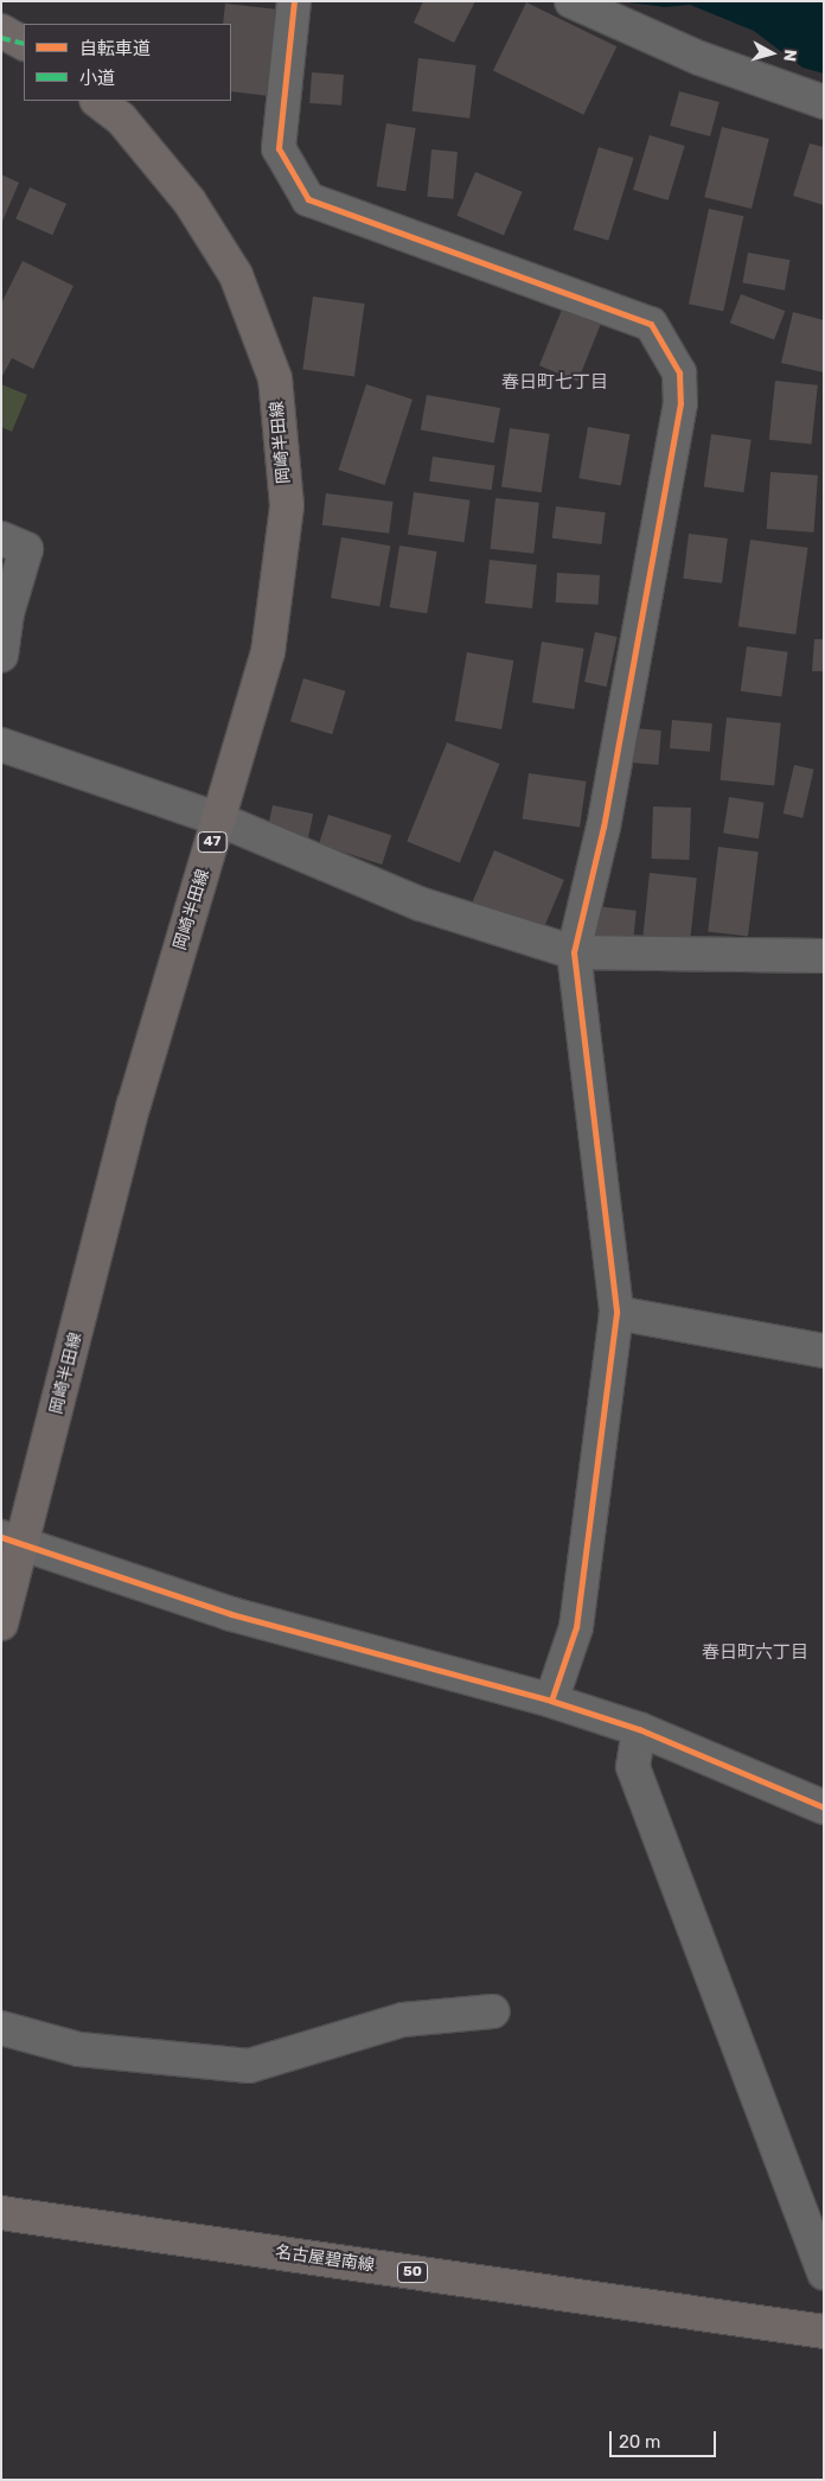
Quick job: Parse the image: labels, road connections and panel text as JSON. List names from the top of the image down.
{
  "streets": {
    "main road": [
      "岡崎半田線",
      "47",
      "名古屋碧南線",
      "50"
    ]
  },
  "districts": ["春日町七丁目", "春日町六丁目"],
  "legend": ["自転車道", "小道"],
  "scale_bar": "20 m",
  "north": "right"
}
